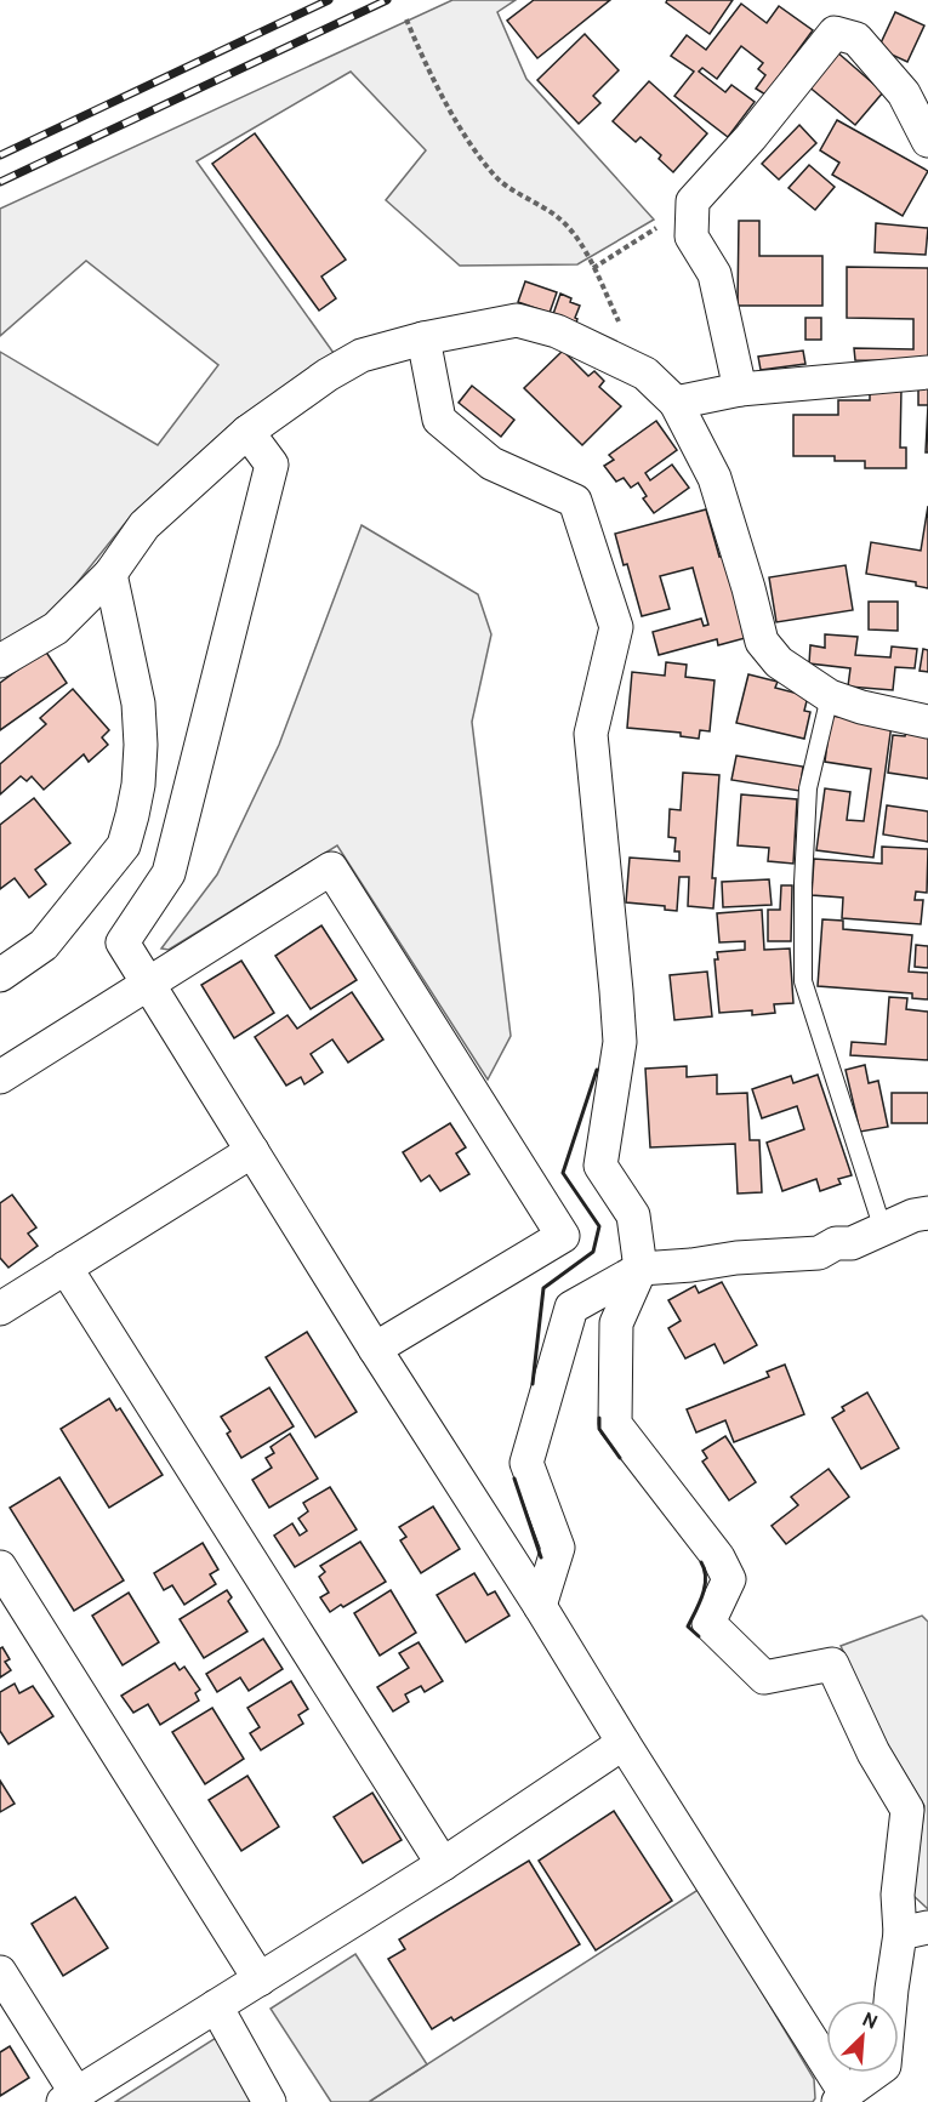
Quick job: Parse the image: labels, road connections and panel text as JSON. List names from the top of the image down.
{
  "north": "top right"
}
